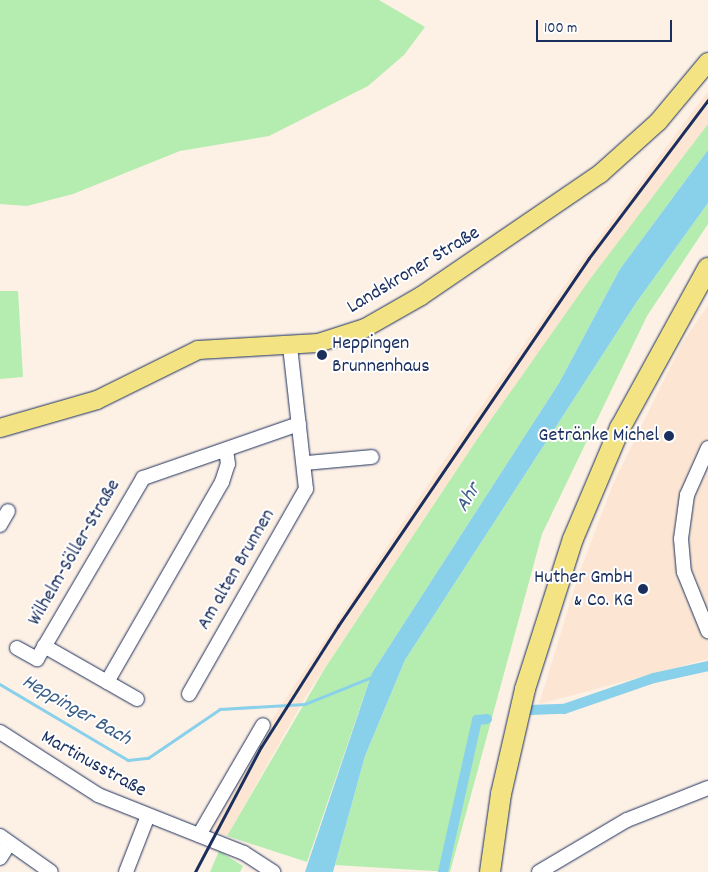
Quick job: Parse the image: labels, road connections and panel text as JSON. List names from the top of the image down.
{
  "streets": {
    "main road": ["Landskroner Straße"],
    "street": ["Wilhelm-Söller-Straße", "Am alten Brunnen", "Martinusstraße"]
  },
  "crossings": [
    ["Landskroner Straße", "Am alten Brunnen"],
    ["Wilhelm-Söller-Straße", "Am alten Brunnen"]
  ],
  "water": ["Ahr", "Heppinger Bach"],
  "places": ["Heppingen Brunnenhaus", "Getränke Michel", "Huther GmbH & Co. KG"],
  "scale_bar": "100 m"
}
